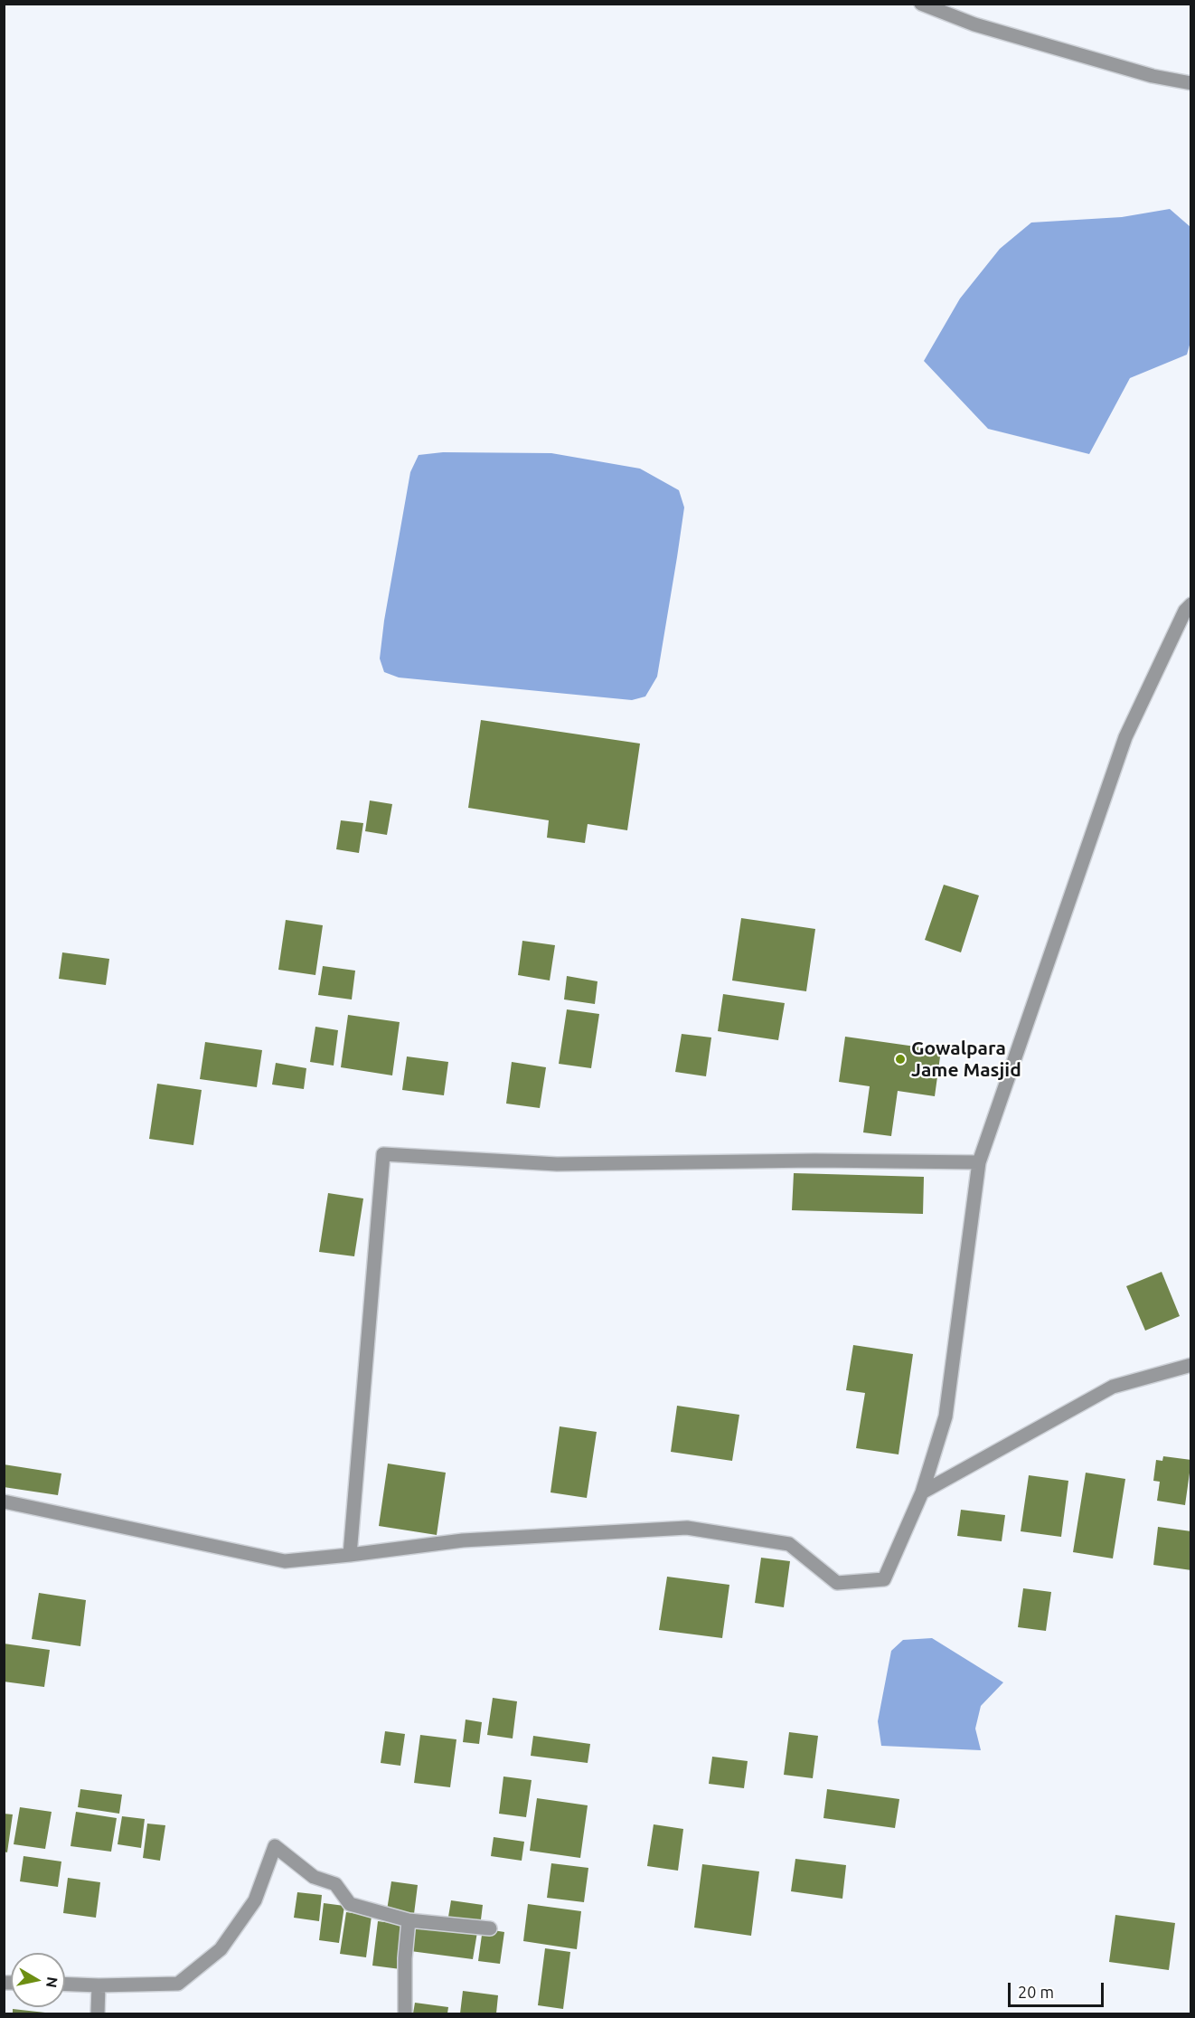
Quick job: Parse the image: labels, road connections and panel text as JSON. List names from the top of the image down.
{
  "places": ["Gowalpara Jame Masjid"],
  "scale_bar": "20 m",
  "north": "right"
}
